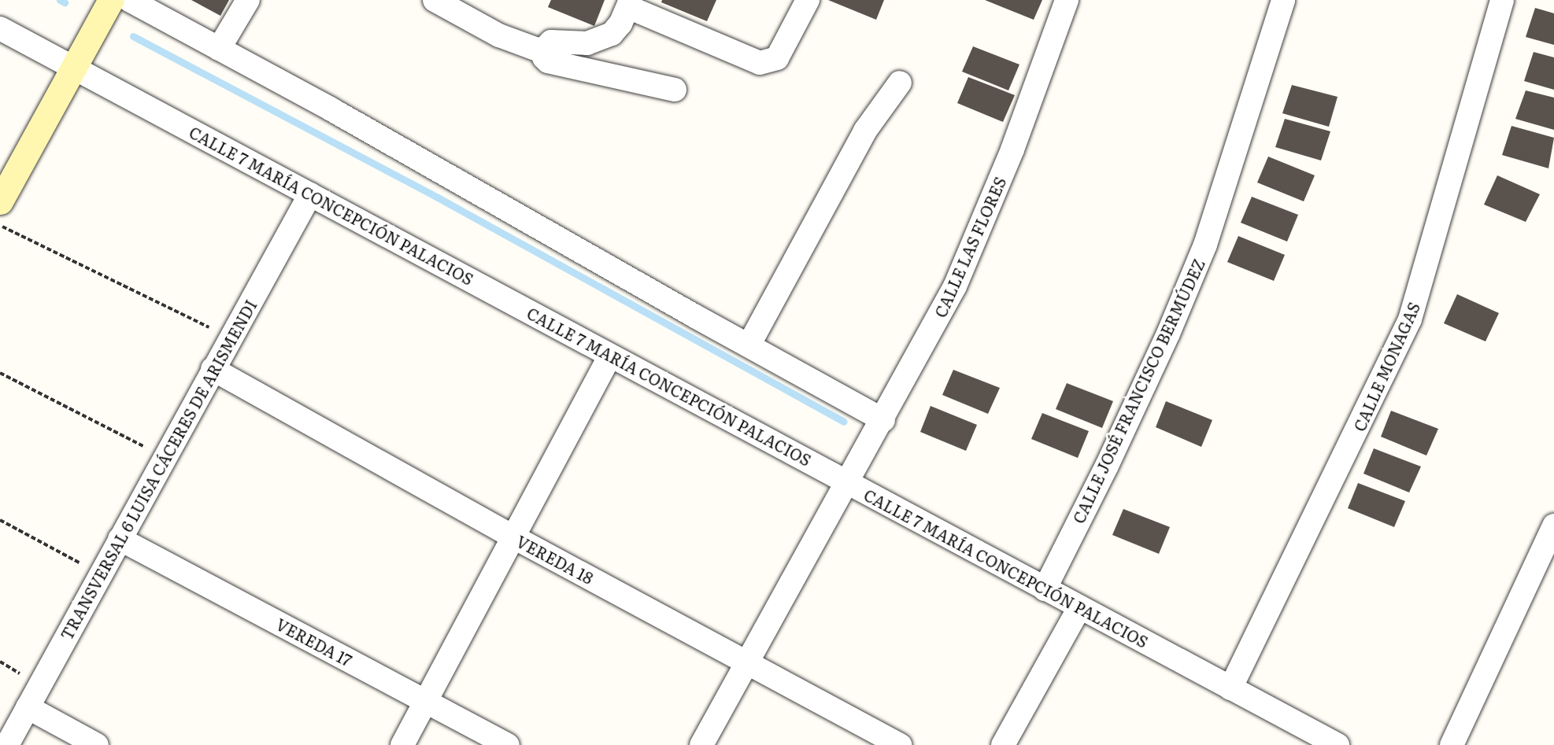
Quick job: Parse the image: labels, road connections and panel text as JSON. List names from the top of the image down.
{
  "streets": {
    "street": [
      "CALLE 7 MARÍA CONCEPCIÓN PALACIOS",
      "CALLE LAS FLORES",
      "CALLE MONAGAS",
      "CALLE JOSÉ FRANCISCO BERMÚDEZ",
      "TRANSVERSAL 6 LUISA CÁCERES DE ARISMENDI",
      "VEREDA 18",
      "VEREDA 17"
    ]
  },
  "crossings": [
    ["CALLE 7 MARÍA CONCEPCIÓN PALACIOS", "CALLE LAS FLORES"],
    ["CALLE 7 MARÍA CONCEPCIÓN PALACIOS", "CALLE MONAGAS"],
    ["CALLE 7 MARÍA CONCEPCIÓN PALACIOS", "CALLE JOSÉ FRANCISCO BERMÚDEZ"],
    ["CALLE 7 MARÍA CONCEPCIÓN PALACIOS", "TRANSVERSAL 6 LUISA CÁCERES DE ARISMENDI"],
    ["CALLE LAS FLORES", "VEREDA 18"],
    ["TRANSVERSAL 6 LUISA CÁCERES DE ARISMENDI", "VEREDA 18"],
    ["TRANSVERSAL 6 LUISA CÁCERES DE ARISMENDI", "VEREDA 17"]
  ]
}
